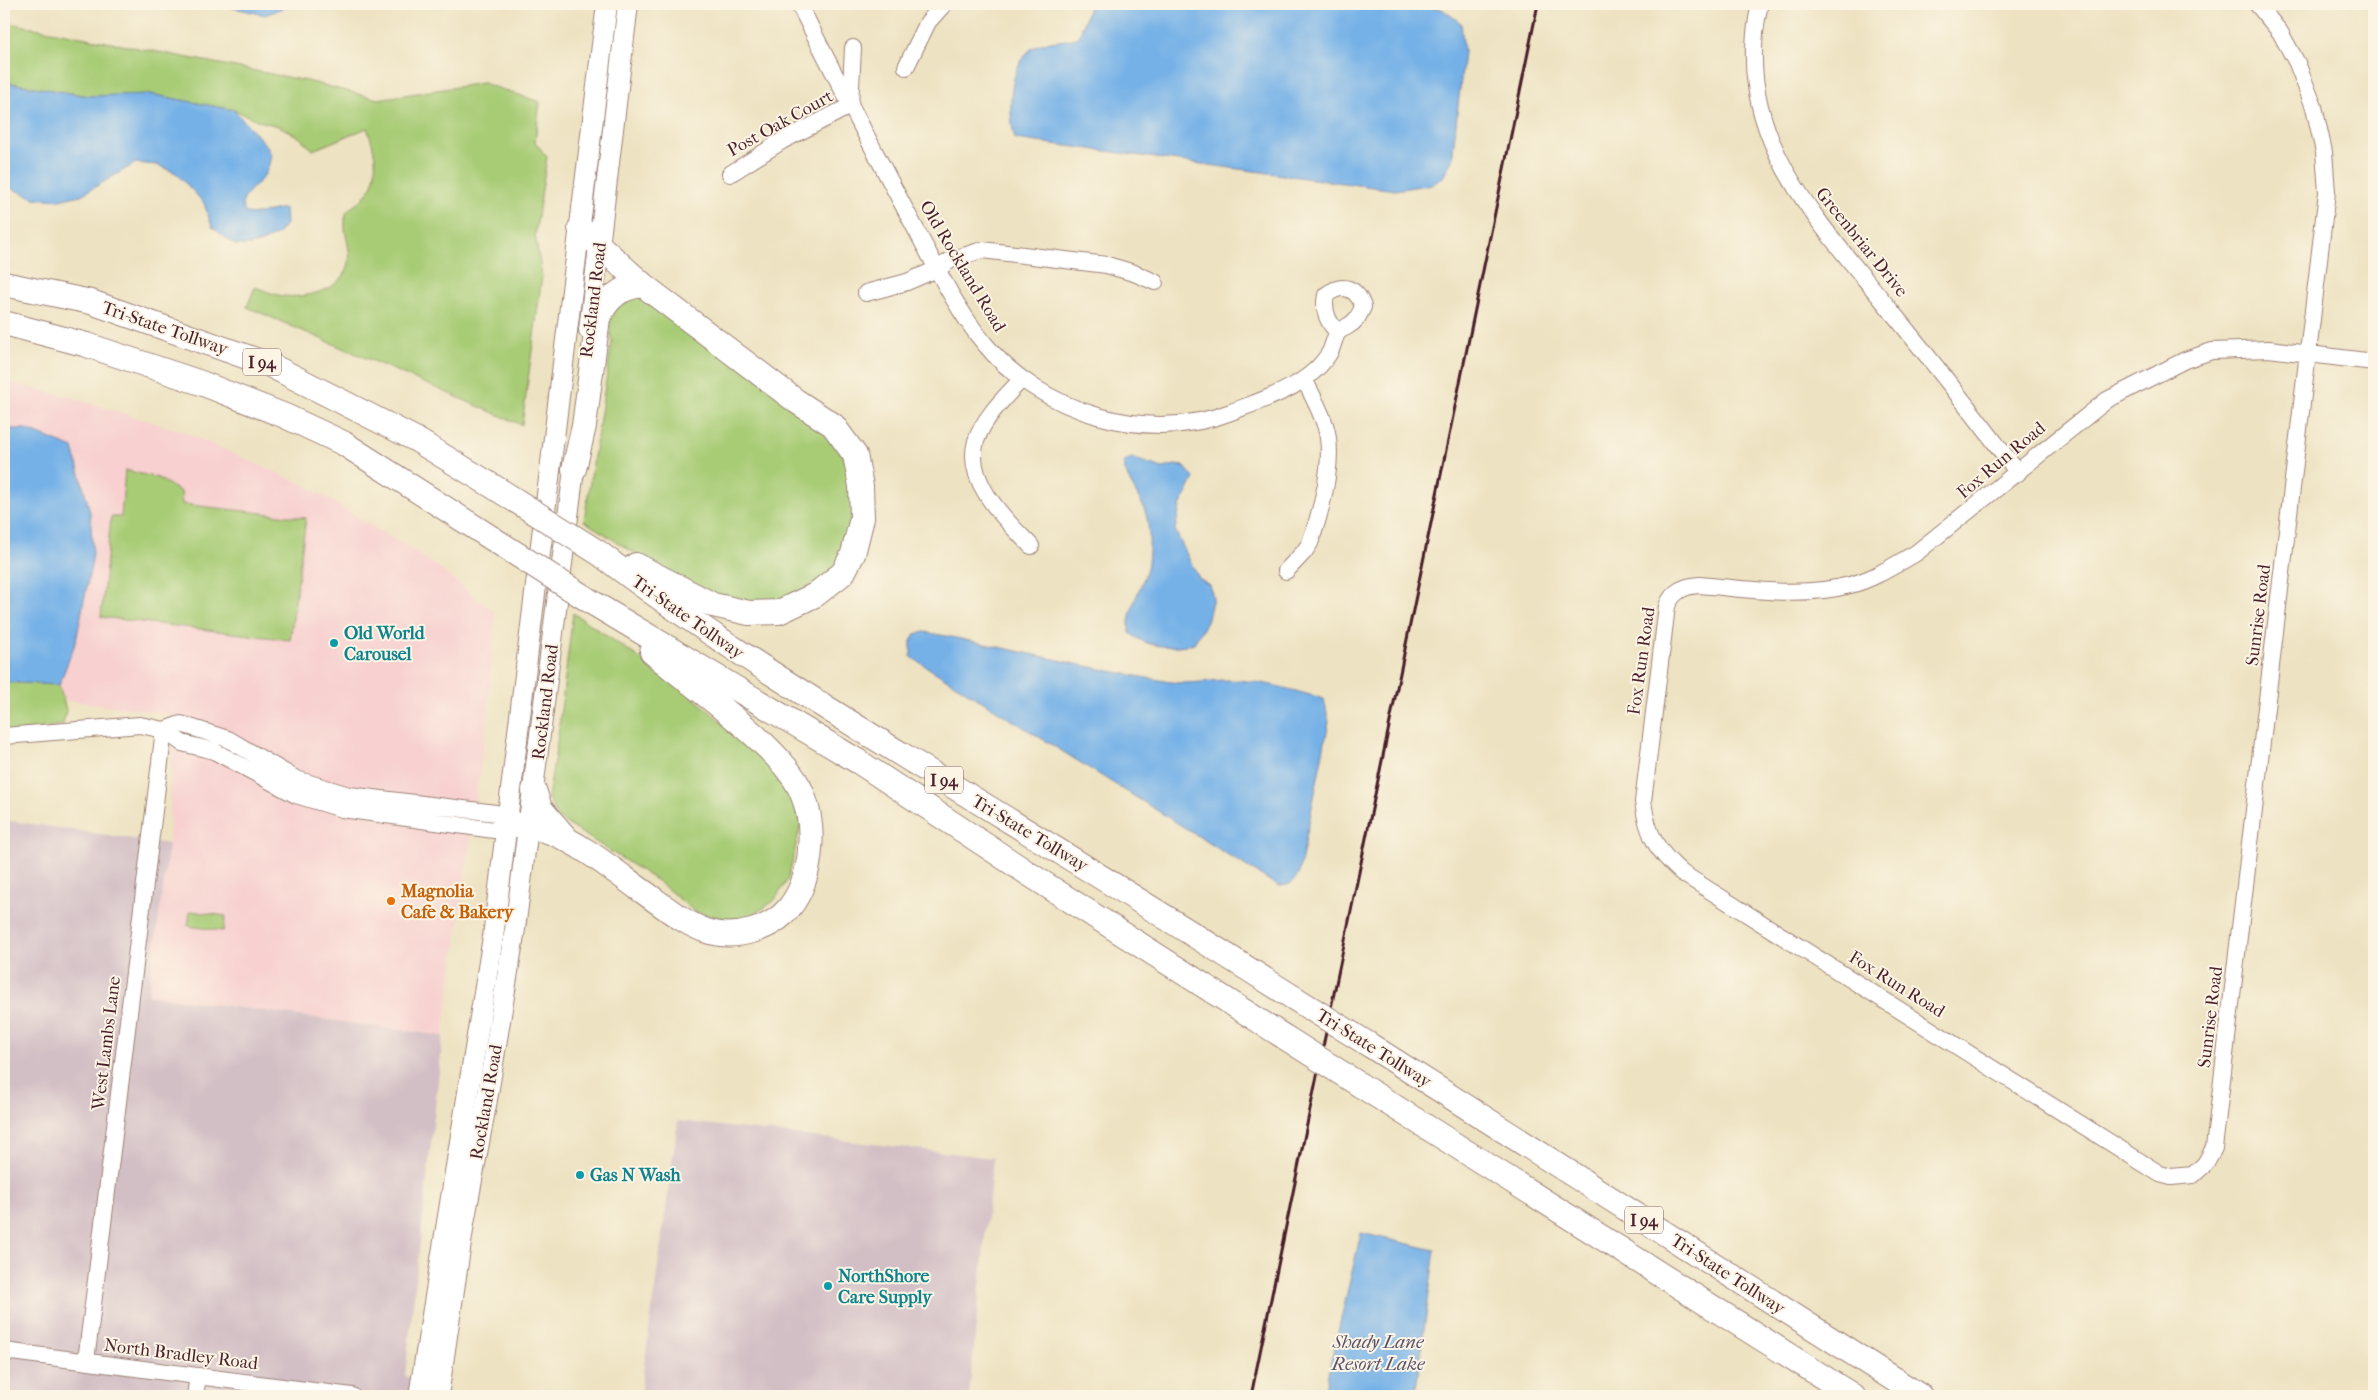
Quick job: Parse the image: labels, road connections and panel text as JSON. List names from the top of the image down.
{
  "streets": {
    "highway": ["Tri-State Tollway", "I 94"],
    "main road": ["Rockland Road"],
    "street": [
      "Post Oak Court",
      "Greenbriar Drive",
      "Old Rockland Road",
      "Fox Run Road",
      "Sunrise Road",
      "West Lambs Lane",
      "North Bradley Road"
    ]
  },
  "crossings": [
    ["Post Oak Court", "Old Rockland Road"],
    ["Greenbriar Drive", "Fox Run Road"],
    ["Fox Run Road", "Sunrise Road"],
    ["West Lambs Lane", "North Bradley Road"]
  ],
  "water": ["Shady Lane Resort Lake"],
  "places": [
    "Old World Carousel",
    "Magnolia Cafe & Bakery",
    "Gas N Wash",
    "NorthShore Care Supply"
  ]
}
